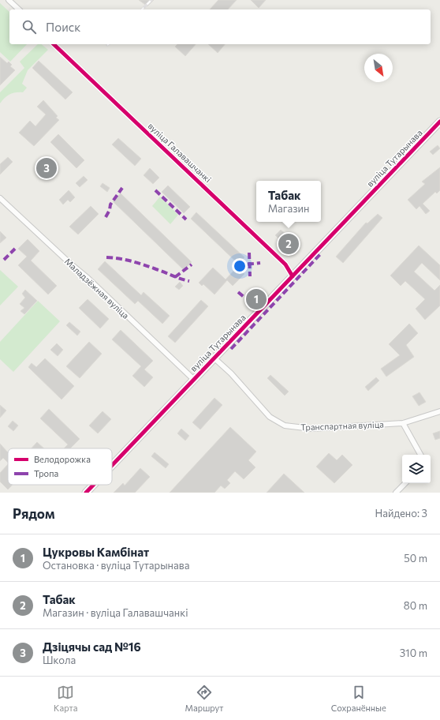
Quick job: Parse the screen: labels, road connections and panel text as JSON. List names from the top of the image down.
{
  "streets": {
    "street": [
      "вуліца Галавашчанкі",
      "вуліца Тутарынава",
      "Маладзёжная вуліца",
      "Транспартная вуліца"
    ]
  },
  "crossings": [
    ["вуліца Галавашчанкі", "вуліца Тутарынава"],
    ["вуліца Тутарынава", "Маладзёжная вуліца"],
    ["вуліца Тутарынава", "Транспартная вуліца"]
  ],
  "legend": ["Велодорожка", "Тропа"],
  "north": "bottom right",
  "page": {
    "search": "Поиск",
    "pins": ["3", "2", "1"],
    "popup": ["Табак", "Магазин"],
    "heading": ["Рядом", "Найдено: 3"],
    "list": [
      {
        "mark": "1",
        "name": "Цукровы Камбінат",
        "note": "Остановка · вуліца Тутарынава",
        "value": "50 m"
      },
      {
        "mark": "2",
        "name": "Табак",
        "note": "Магазин · вуліца Галавашчанкі",
        "value": "80 m"
      },
      {
        "mark": "3",
        "name": "Дзіцячы сад №16",
        "note": "Школа",
        "value": "310 m"
      }
    ],
    "nav": ["Карта", "Маршрут", "Сохранённые"]
  }
}
